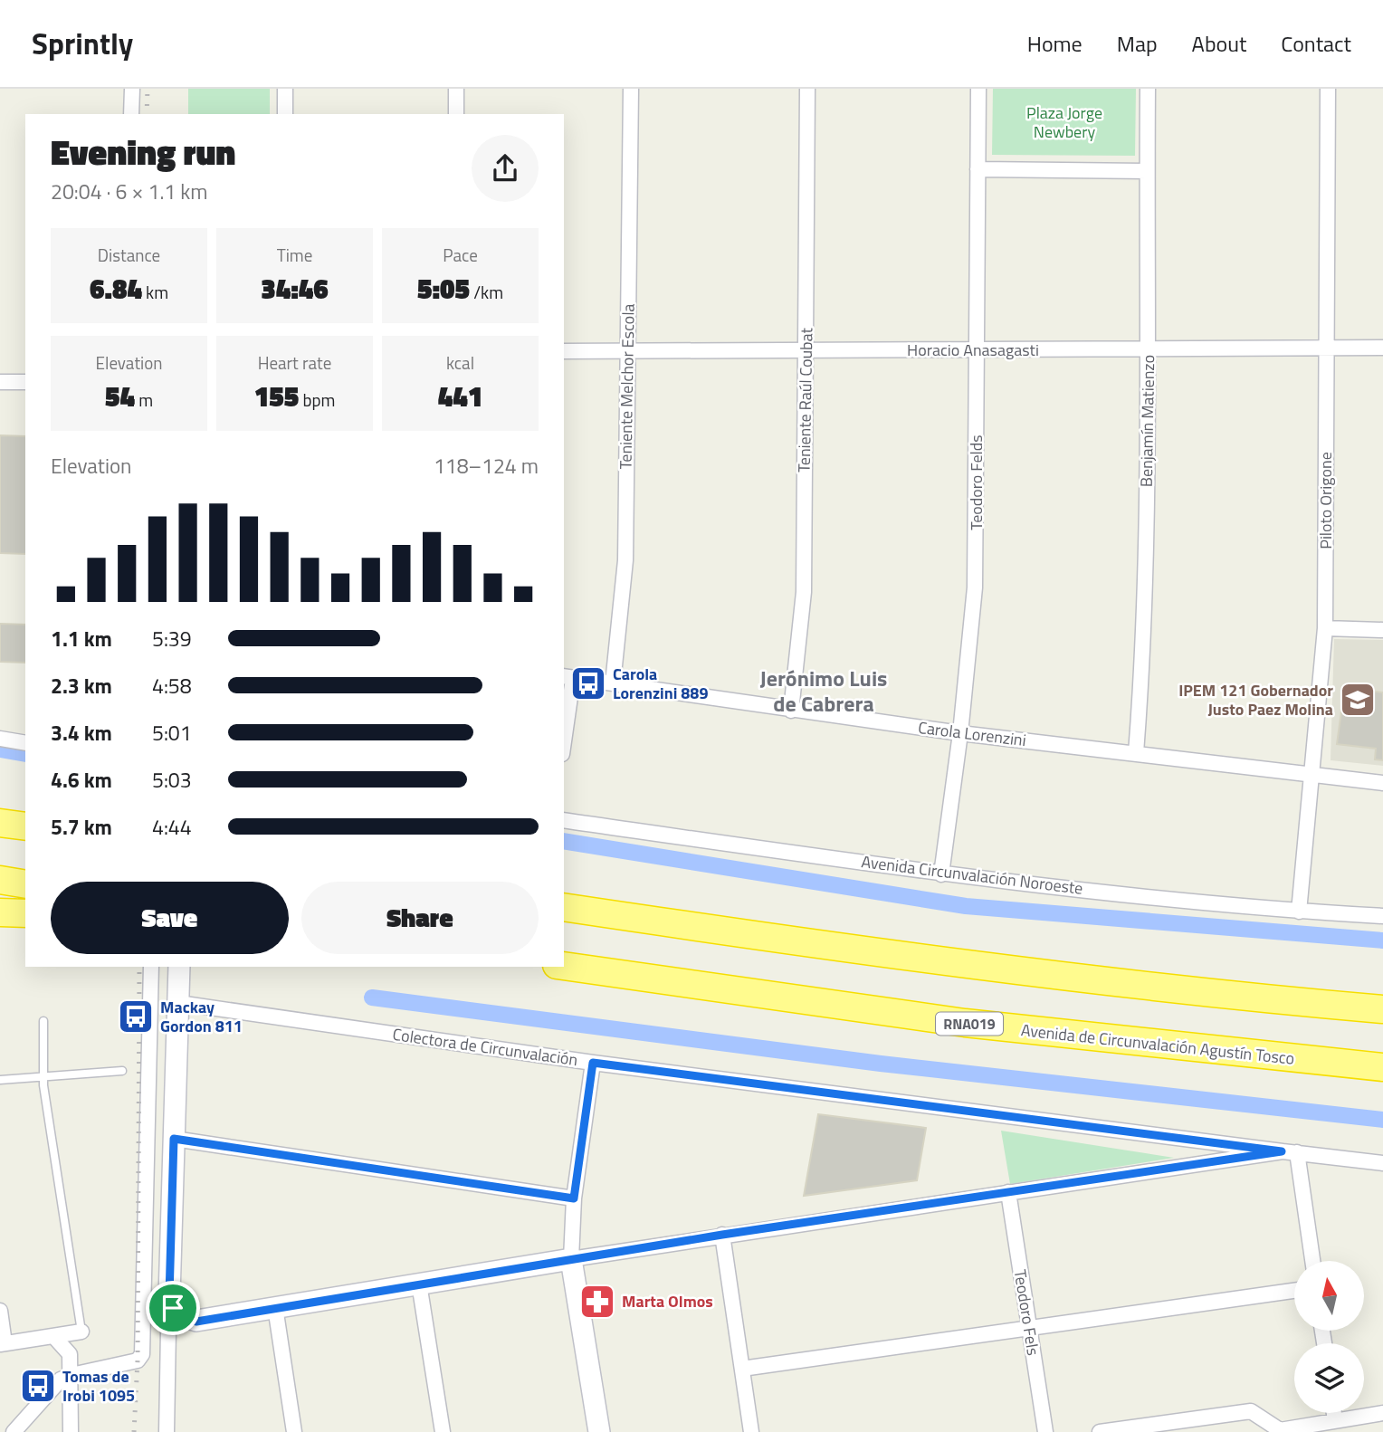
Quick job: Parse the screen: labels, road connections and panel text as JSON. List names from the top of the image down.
{
  "streets": {
    "highway": ["RNA019", "Avenida de Circunvalación Agustín Tosco"],
    "street": [
      "Horacio Anasagasti",
      "Teniente Melchor Escola",
      "Teniente Raúl Coubat",
      "Benjamín Matienzo",
      "Teodoro Felds",
      "Piloto Origone",
      "Carola Lorenzini",
      "Avenida Circunvalación Noroeste",
      "Colectora de Circunvalación",
      "Teodoro Fels"
    ]
  },
  "crossings": [
    ["Horacio Anasagasti", "Teniente Melchor Escola"],
    ["Horacio Anasagasti", "Teniente Raúl Coubat"],
    ["Horacio Anasagasti", "Benjamín Matienzo"],
    ["Horacio Anasagasti", "Teodoro Felds"],
    ["Horacio Anasagasti", "Piloto Origone"],
    ["Teniente Melchor Escola", "Carola Lorenzini"],
    ["Teniente Raúl Coubat", "Carola Lorenzini"],
    ["Benjamín Matienzo", "Carola Lorenzini"],
    ["Teodoro Felds", "Carola Lorenzini"],
    ["Teodoro Felds", "Avenida Circunvalación Noroeste"],
    ["Piloto Origone", "Carola Lorenzini"],
    ["Piloto Origone", "Avenida Circunvalación Noroeste"]
  ],
  "districts": ["Jerónimo Luis de Cabrera"],
  "parks": ["Plaza Jorge Newbery"],
  "places": {
    "bus stop": ["Carola Lorenzini 889", "Mackay Gordon 811", "Tomas de Irobi 1095"],
    "school or university": ["IPEM 121 Gobernador Justo Paez Molina"],
    "pharmacy": ["Marta Olmos"]
  },
  "north": "top",
  "page": {
    "header": "Sprintly",
    "nav": [
      "Home",
      "Map",
      "About",
      "Contact"
    ],
    "heading": ["Evening run", "20:04 · 6 × 1.1 km"],
    "stats": [
      ["Distance", "6.84 km"],
      ["Time", "34:46"],
      ["Pace", "5:05 /km"],
      ["Elevation", "54 m"],
      ["Heart rate", "155 bpm"],
      ["kcal", "441"]
    ],
    "chart": ["Elevation", "118–124 m"],
    "list": [
      {
        "name": "1.1 km",
        "note": "5:39"
      },
      {
        "name": "2.3 km",
        "note": "4:58"
      },
      {
        "name": "3.4 km",
        "note": "5:01"
      },
      {
        "name": "4.6 km",
        "note": "5:03"
      },
      {
        "name": "5.7 km",
        "note": "4:44"
      }
    ],
    "buttons": ["Save", "Share"]
  }
}
